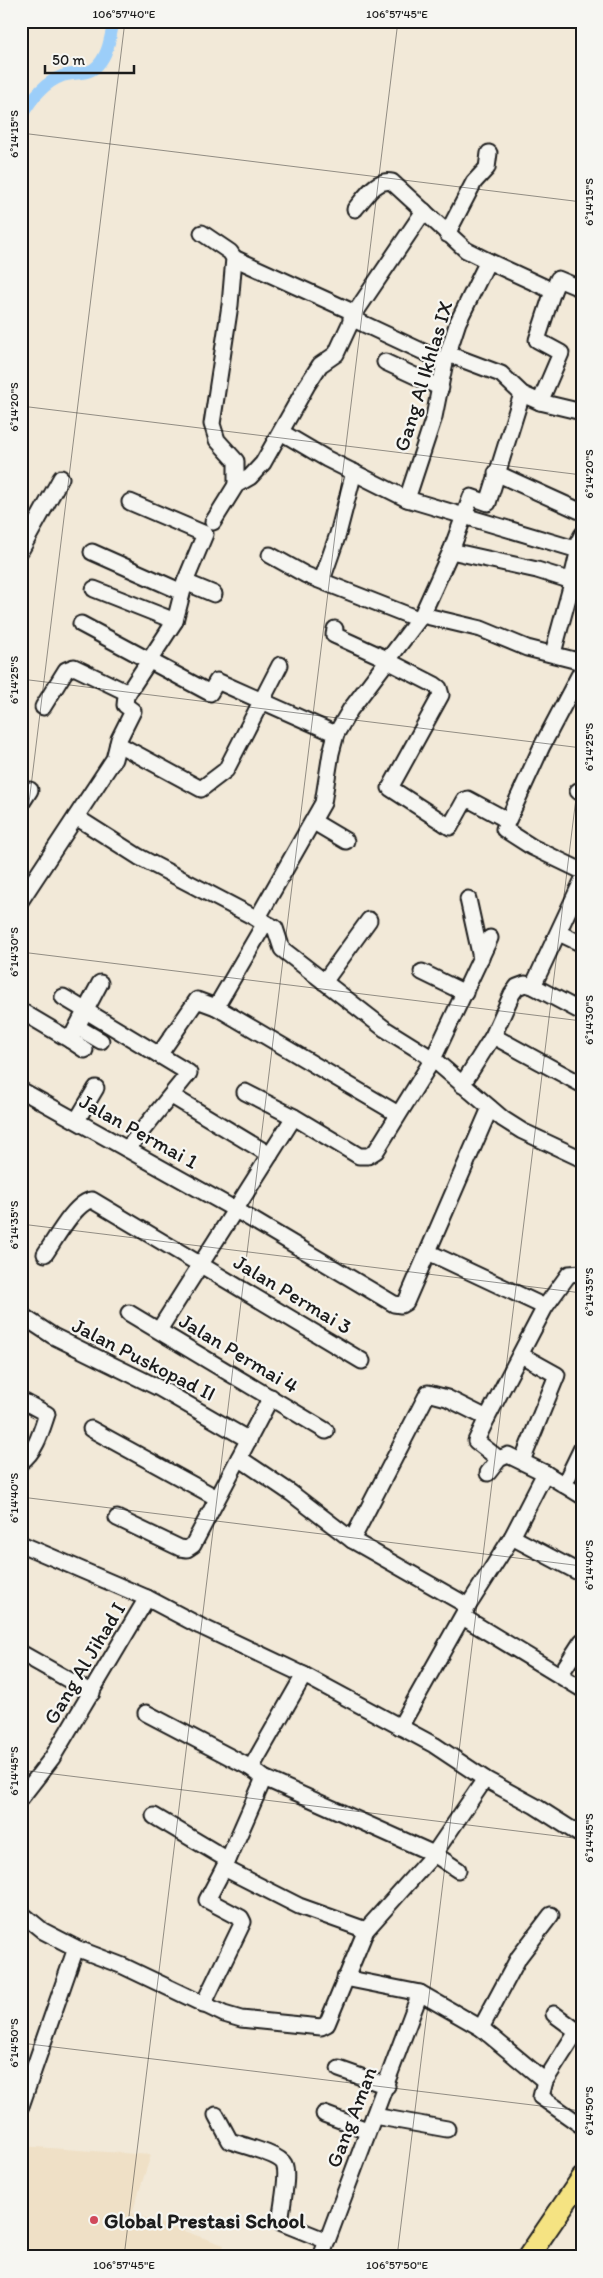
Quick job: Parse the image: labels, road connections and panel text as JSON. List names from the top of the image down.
{
  "streets": {
    "street": [
      "Gang Al Ikhlas IX",
      "Jalan Permai 1",
      "Jalan Permai 3",
      "Jalan Permai 4",
      "Jalan Puskopad II",
      "Gang Al Jihad I",
      "Gang Aman"
    ]
  },
  "places": ["Global Prestasi School"],
  "scale_bar": "50 m",
  "coordinates": [
    "106°57'40\"E",
    "106°57'45\"E",
    "6°14'15\"S",
    "6°14'20\"S",
    "6°14'25\"S",
    "6°14'30\"S",
    "6°14'35\"S",
    "6°14'40\"S",
    "6°14'45\"S",
    "6°14'50\"S",
    "106°57'50\"E"
  ]
}
